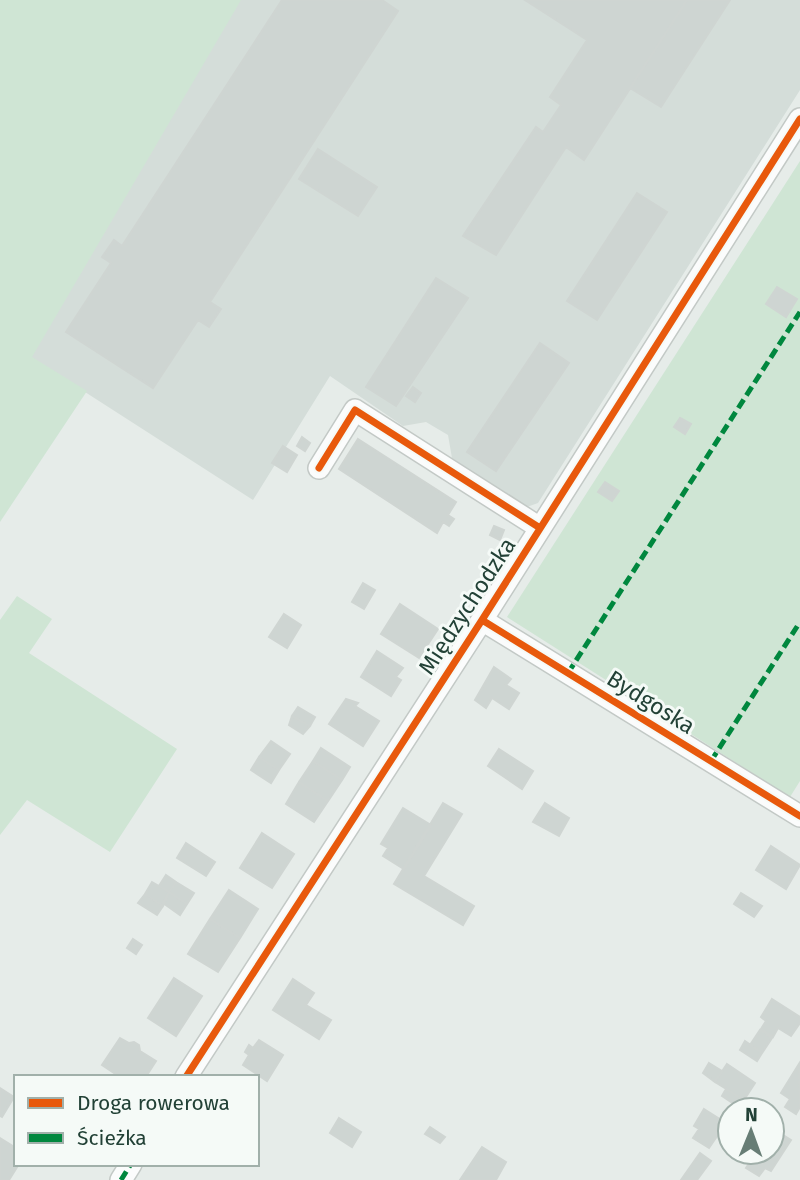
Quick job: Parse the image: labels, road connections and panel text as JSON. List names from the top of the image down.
{
  "streets": {
    "street": ["Międzychodzka", "Bydgoska"]
  },
  "crossings": [
    ["Międzychodzka", "Bydgoska"]
  ],
  "legend": ["Droga rowerowa", "Ścieżka"],
  "north": "top"
}
